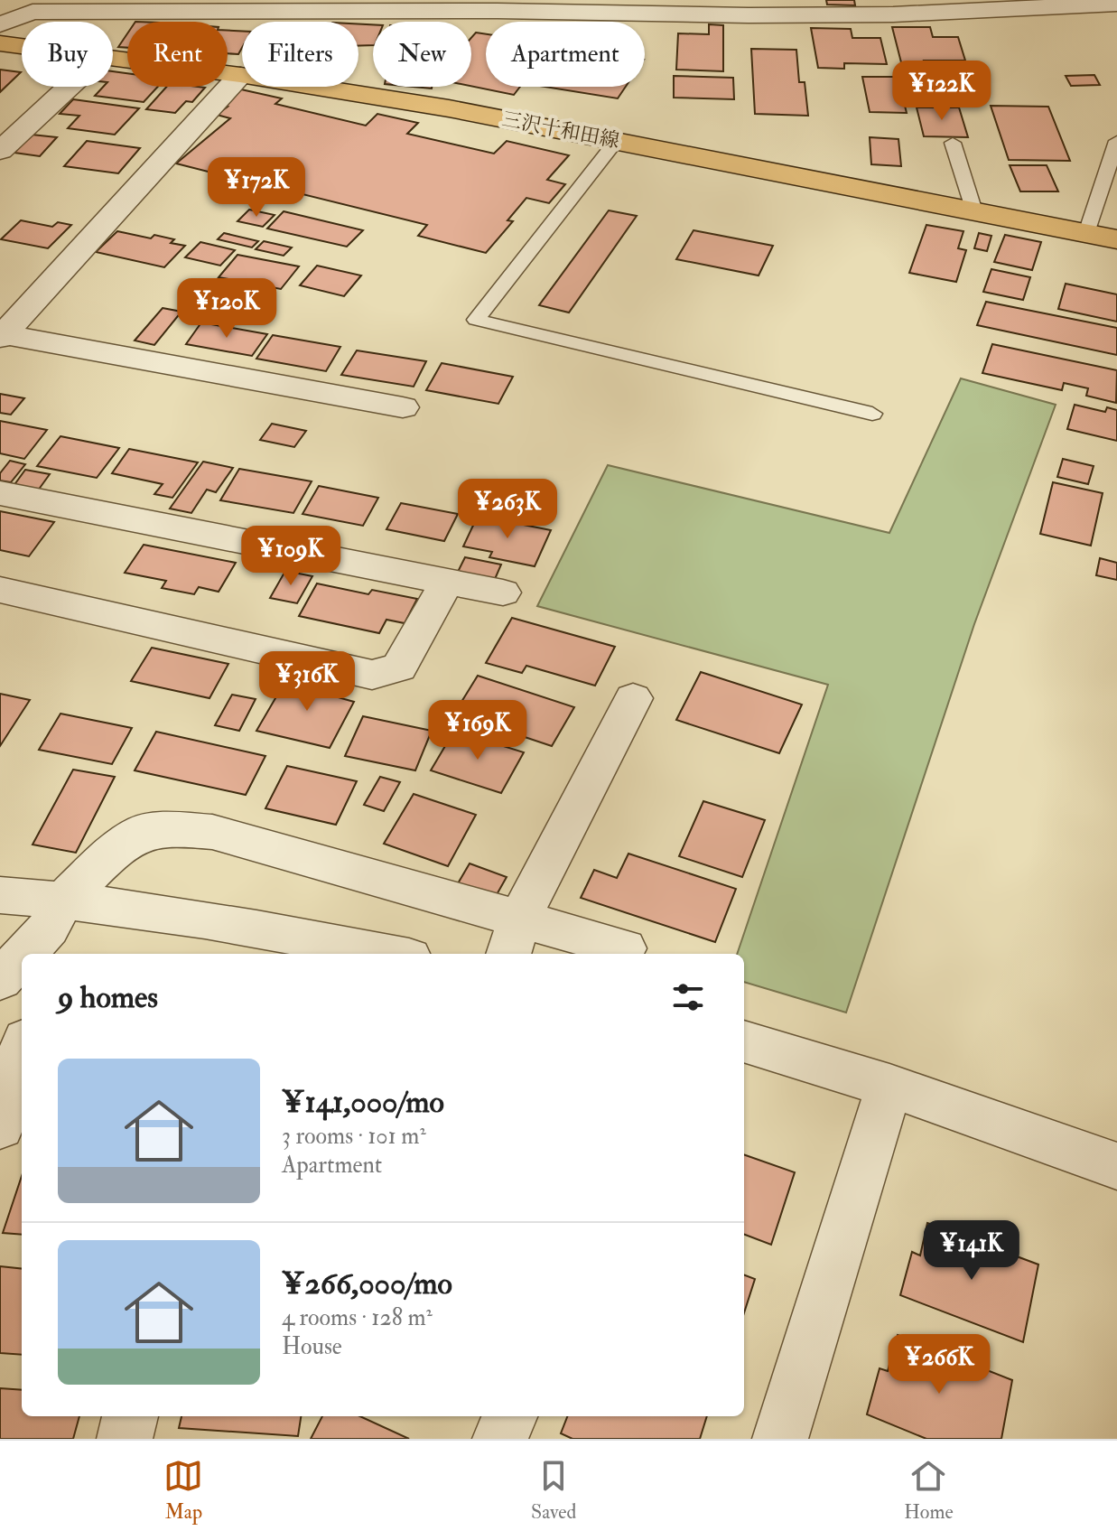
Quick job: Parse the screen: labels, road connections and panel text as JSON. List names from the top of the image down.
{
  "streets": {
    "main road": ["三沢十和田線"]
  },
  "page": {
    "chip": [
      "Buy",
      "Rent",
      "Filters",
      "New",
      "Apartment"
    ],
    "price": [
      "¥122K",
      "¥172K",
      "¥120K",
      "¥263K",
      "¥109K",
      "¥316K",
      "¥169K",
      "¥141K",
      "¥266K"
    ],
    "heading": "9 homes",
    "list": [
      {
        "name": "¥141,000/mo",
        "note": "3 rooms · 101 m² · Apartment"
      },
      {
        "name": "¥266,000/mo",
        "note": "4 rooms · 128 m² · House"
      }
    ],
    "tabs": ["Map", "Saved", "Home"]
  }
}
